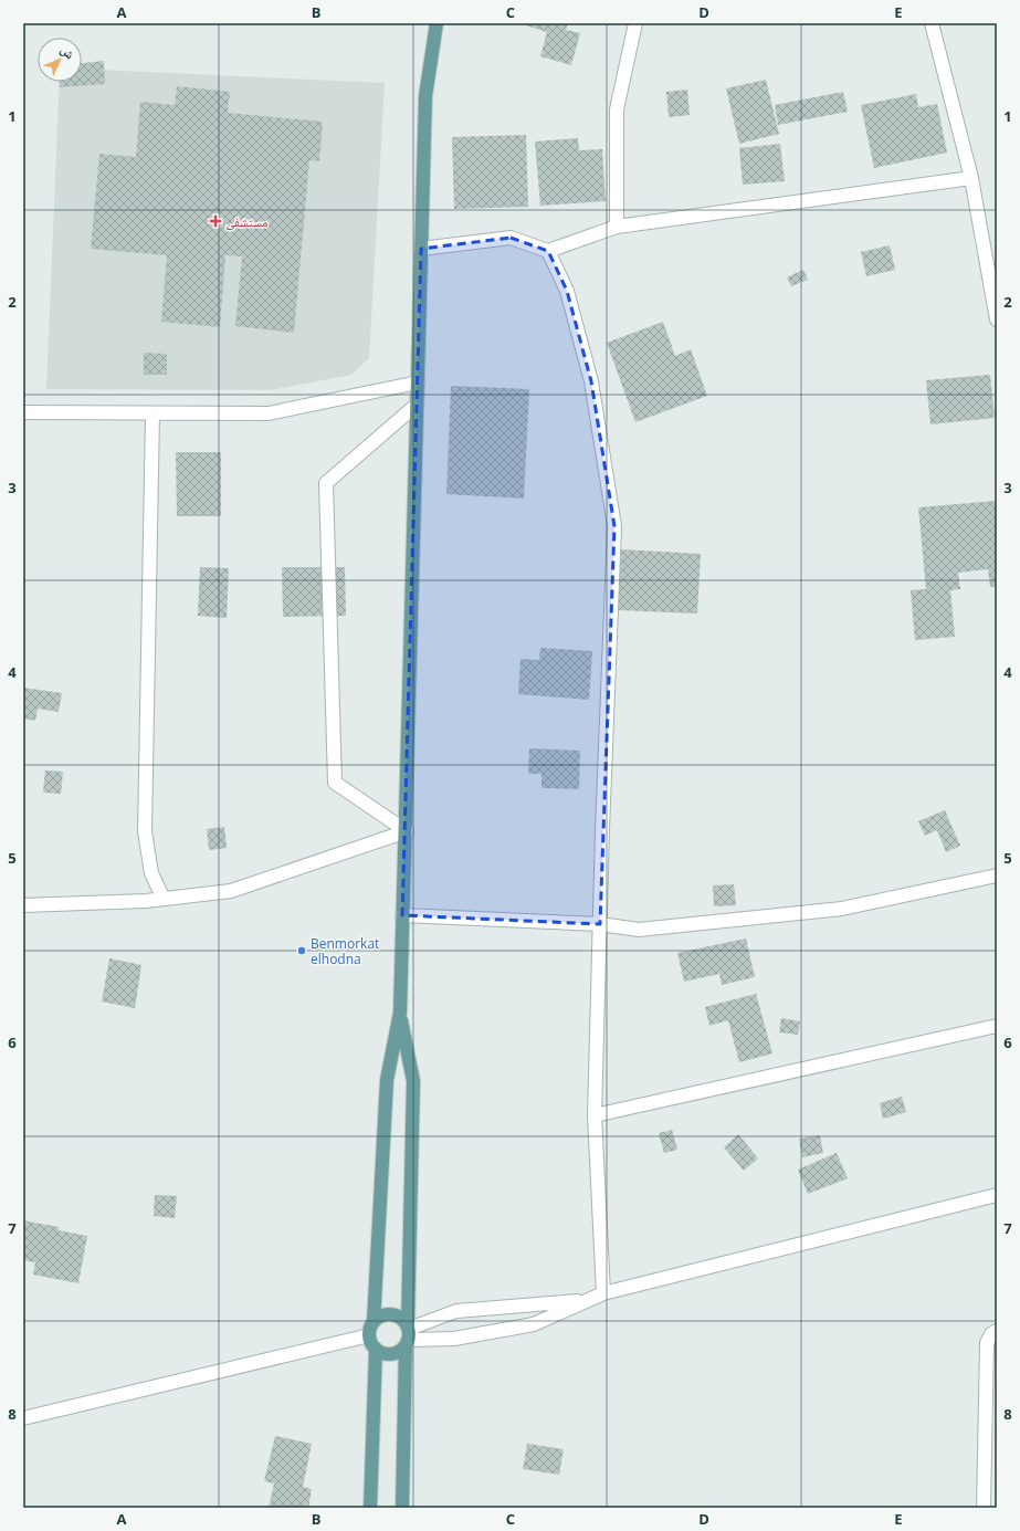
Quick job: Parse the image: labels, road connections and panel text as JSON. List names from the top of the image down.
{
  "places": {
    "health": ["مستشفى"],
    "other": ["Benmorkat elhodna"]
  },
  "north": "top right",
  "grid": {
    "columns": [
      "A",
      "B",
      "C",
      "D",
      "E"
    ],
    "rows": [
      "1",
      "2",
      "3",
      "4",
      "5",
      "6",
      "7",
      "8"
    ]
  }
}
